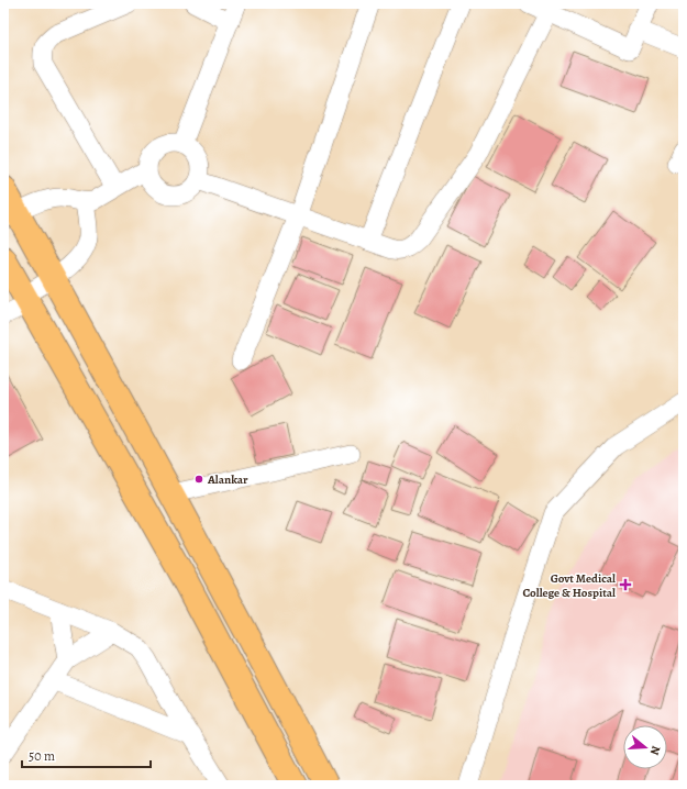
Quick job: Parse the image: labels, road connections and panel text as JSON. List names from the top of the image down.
{
  "places": {
    "other": ["Alankar"],
    "health": ["Govt Medical College & Hospital"]
  },
  "scale_bar": "50 m",
  "north": "right"
}
